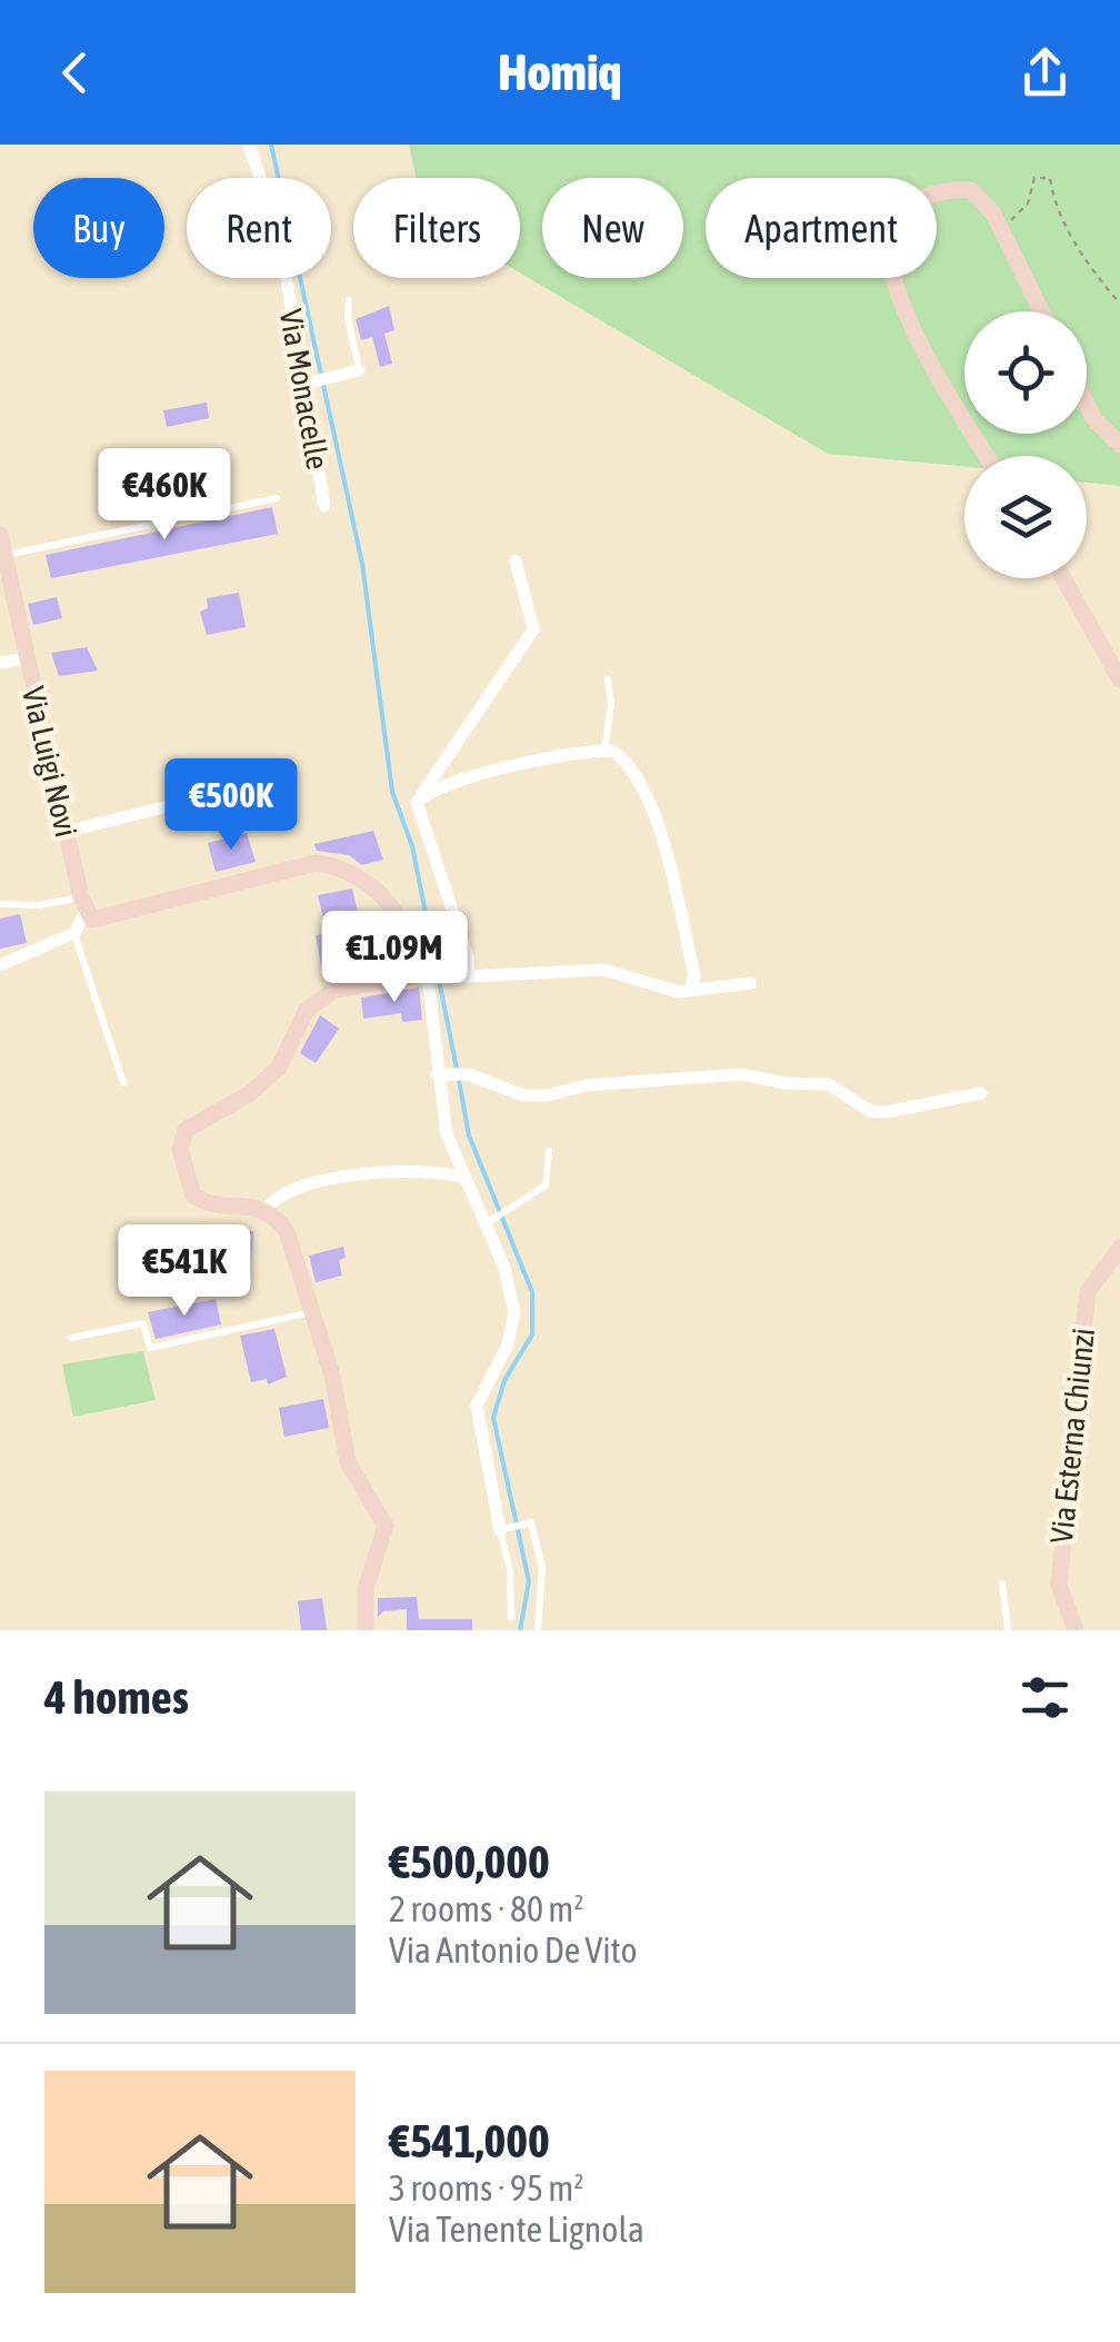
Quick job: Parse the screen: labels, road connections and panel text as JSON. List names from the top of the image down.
{
  "streets": {
    "main road": ["Via Luigi Novi", "Via Esterna Chiunzi"],
    "street": ["Via Monacelle"]
  },
  "page": {
    "header": "Homiq",
    "chip": [
      "Buy",
      "Rent",
      "Filters",
      "New",
      "Apartment"
    ],
    "price": [
      "€460K",
      "€500K",
      "€1.09M",
      "€541K"
    ],
    "heading": "4 homes",
    "list": [
      {
        "name": "€500,000",
        "note": "2 rooms · 80 m² · Via Antonio De Vito"
      },
      {
        "name": "€541,000",
        "note": "3 rooms · 95 m² · Via Tenente Lignola"
      }
    ]
  }
}
